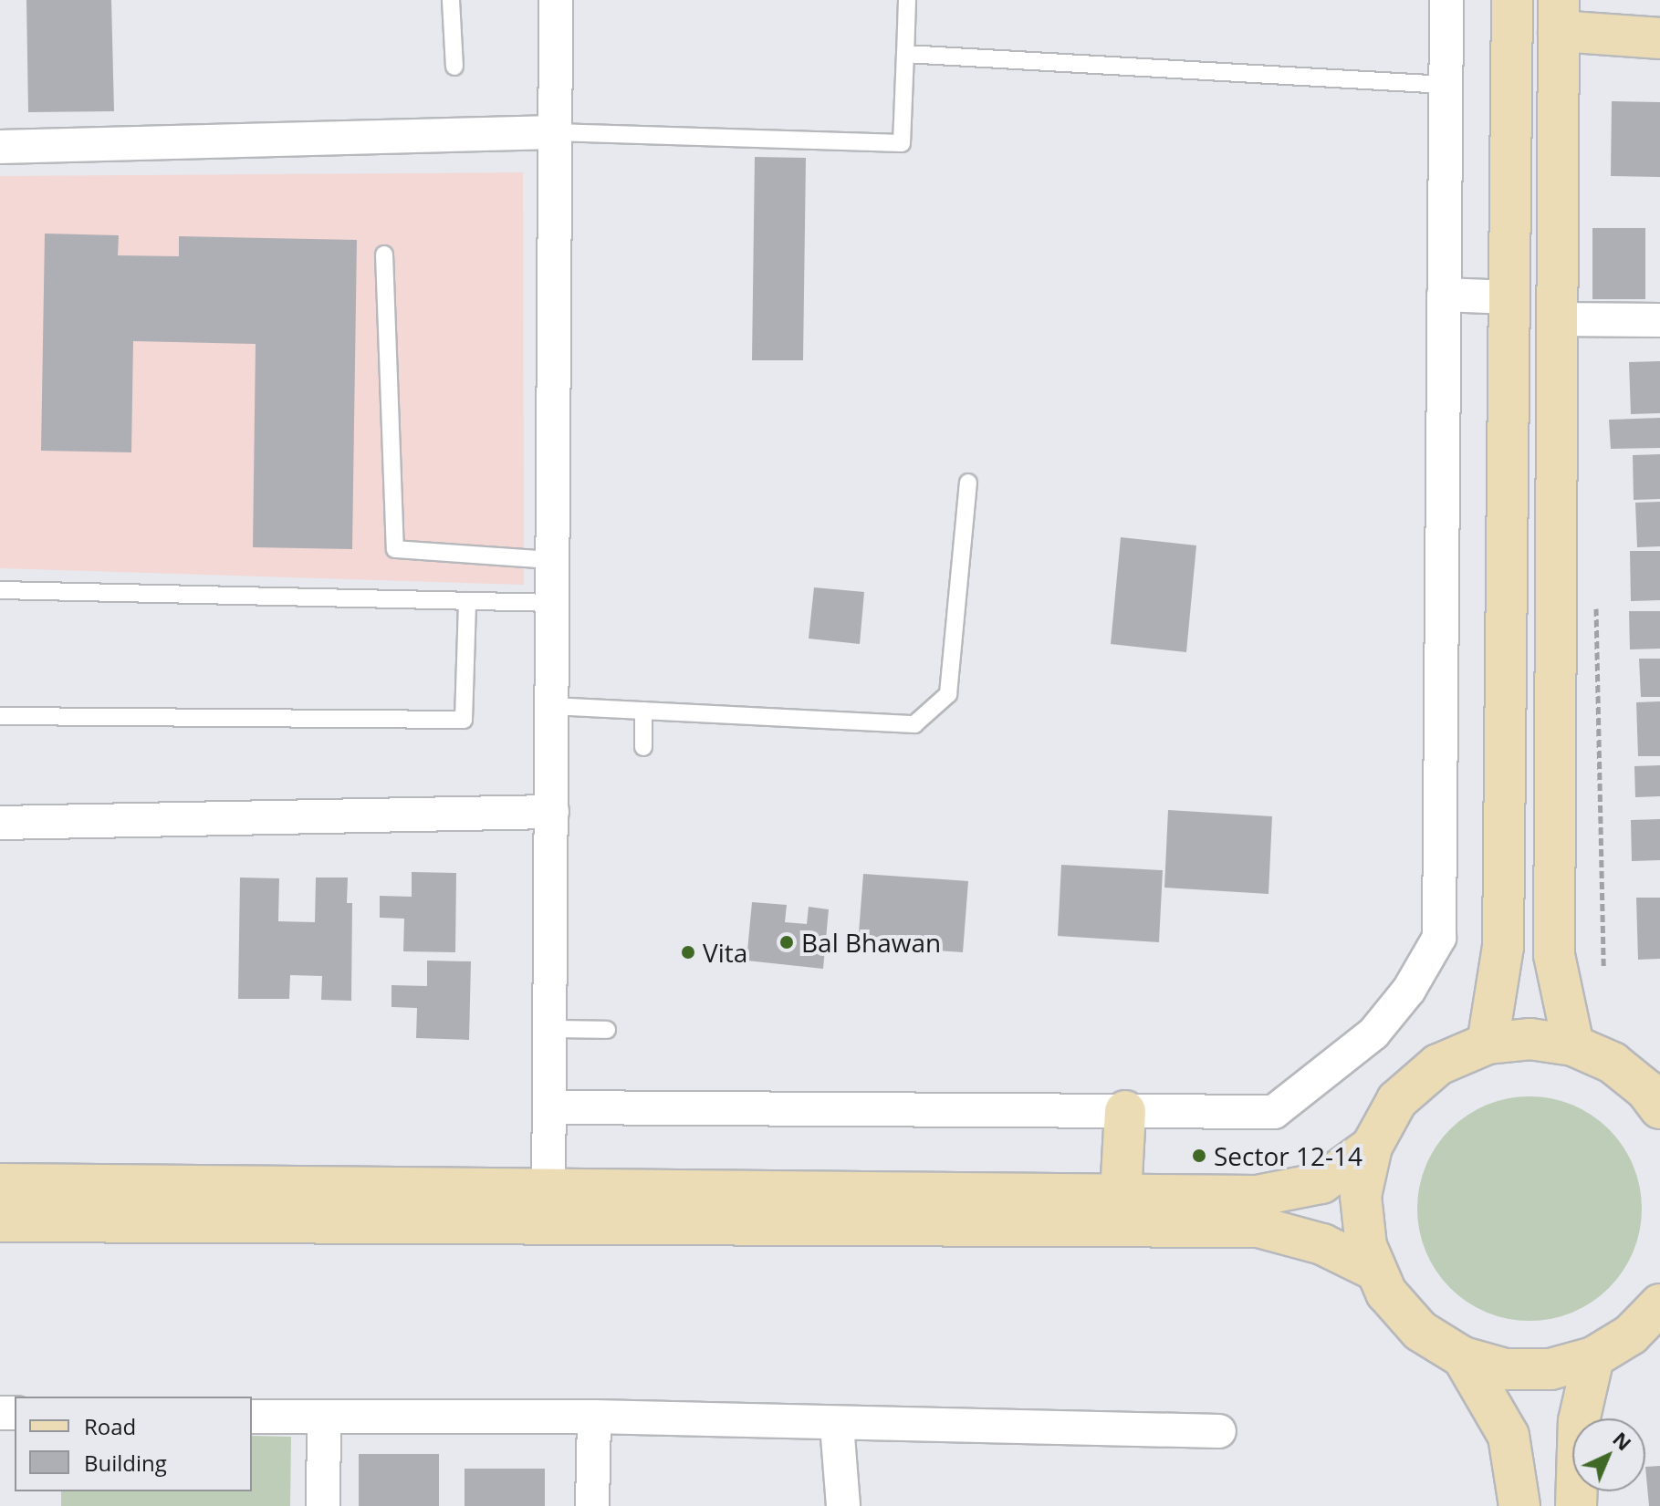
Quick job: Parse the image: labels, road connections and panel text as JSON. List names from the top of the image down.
{
  "places": ["Bal Bhawan", "Vita", "Sector 12-14"],
  "legend": ["Road", "Building"],
  "north": "top right"
}
